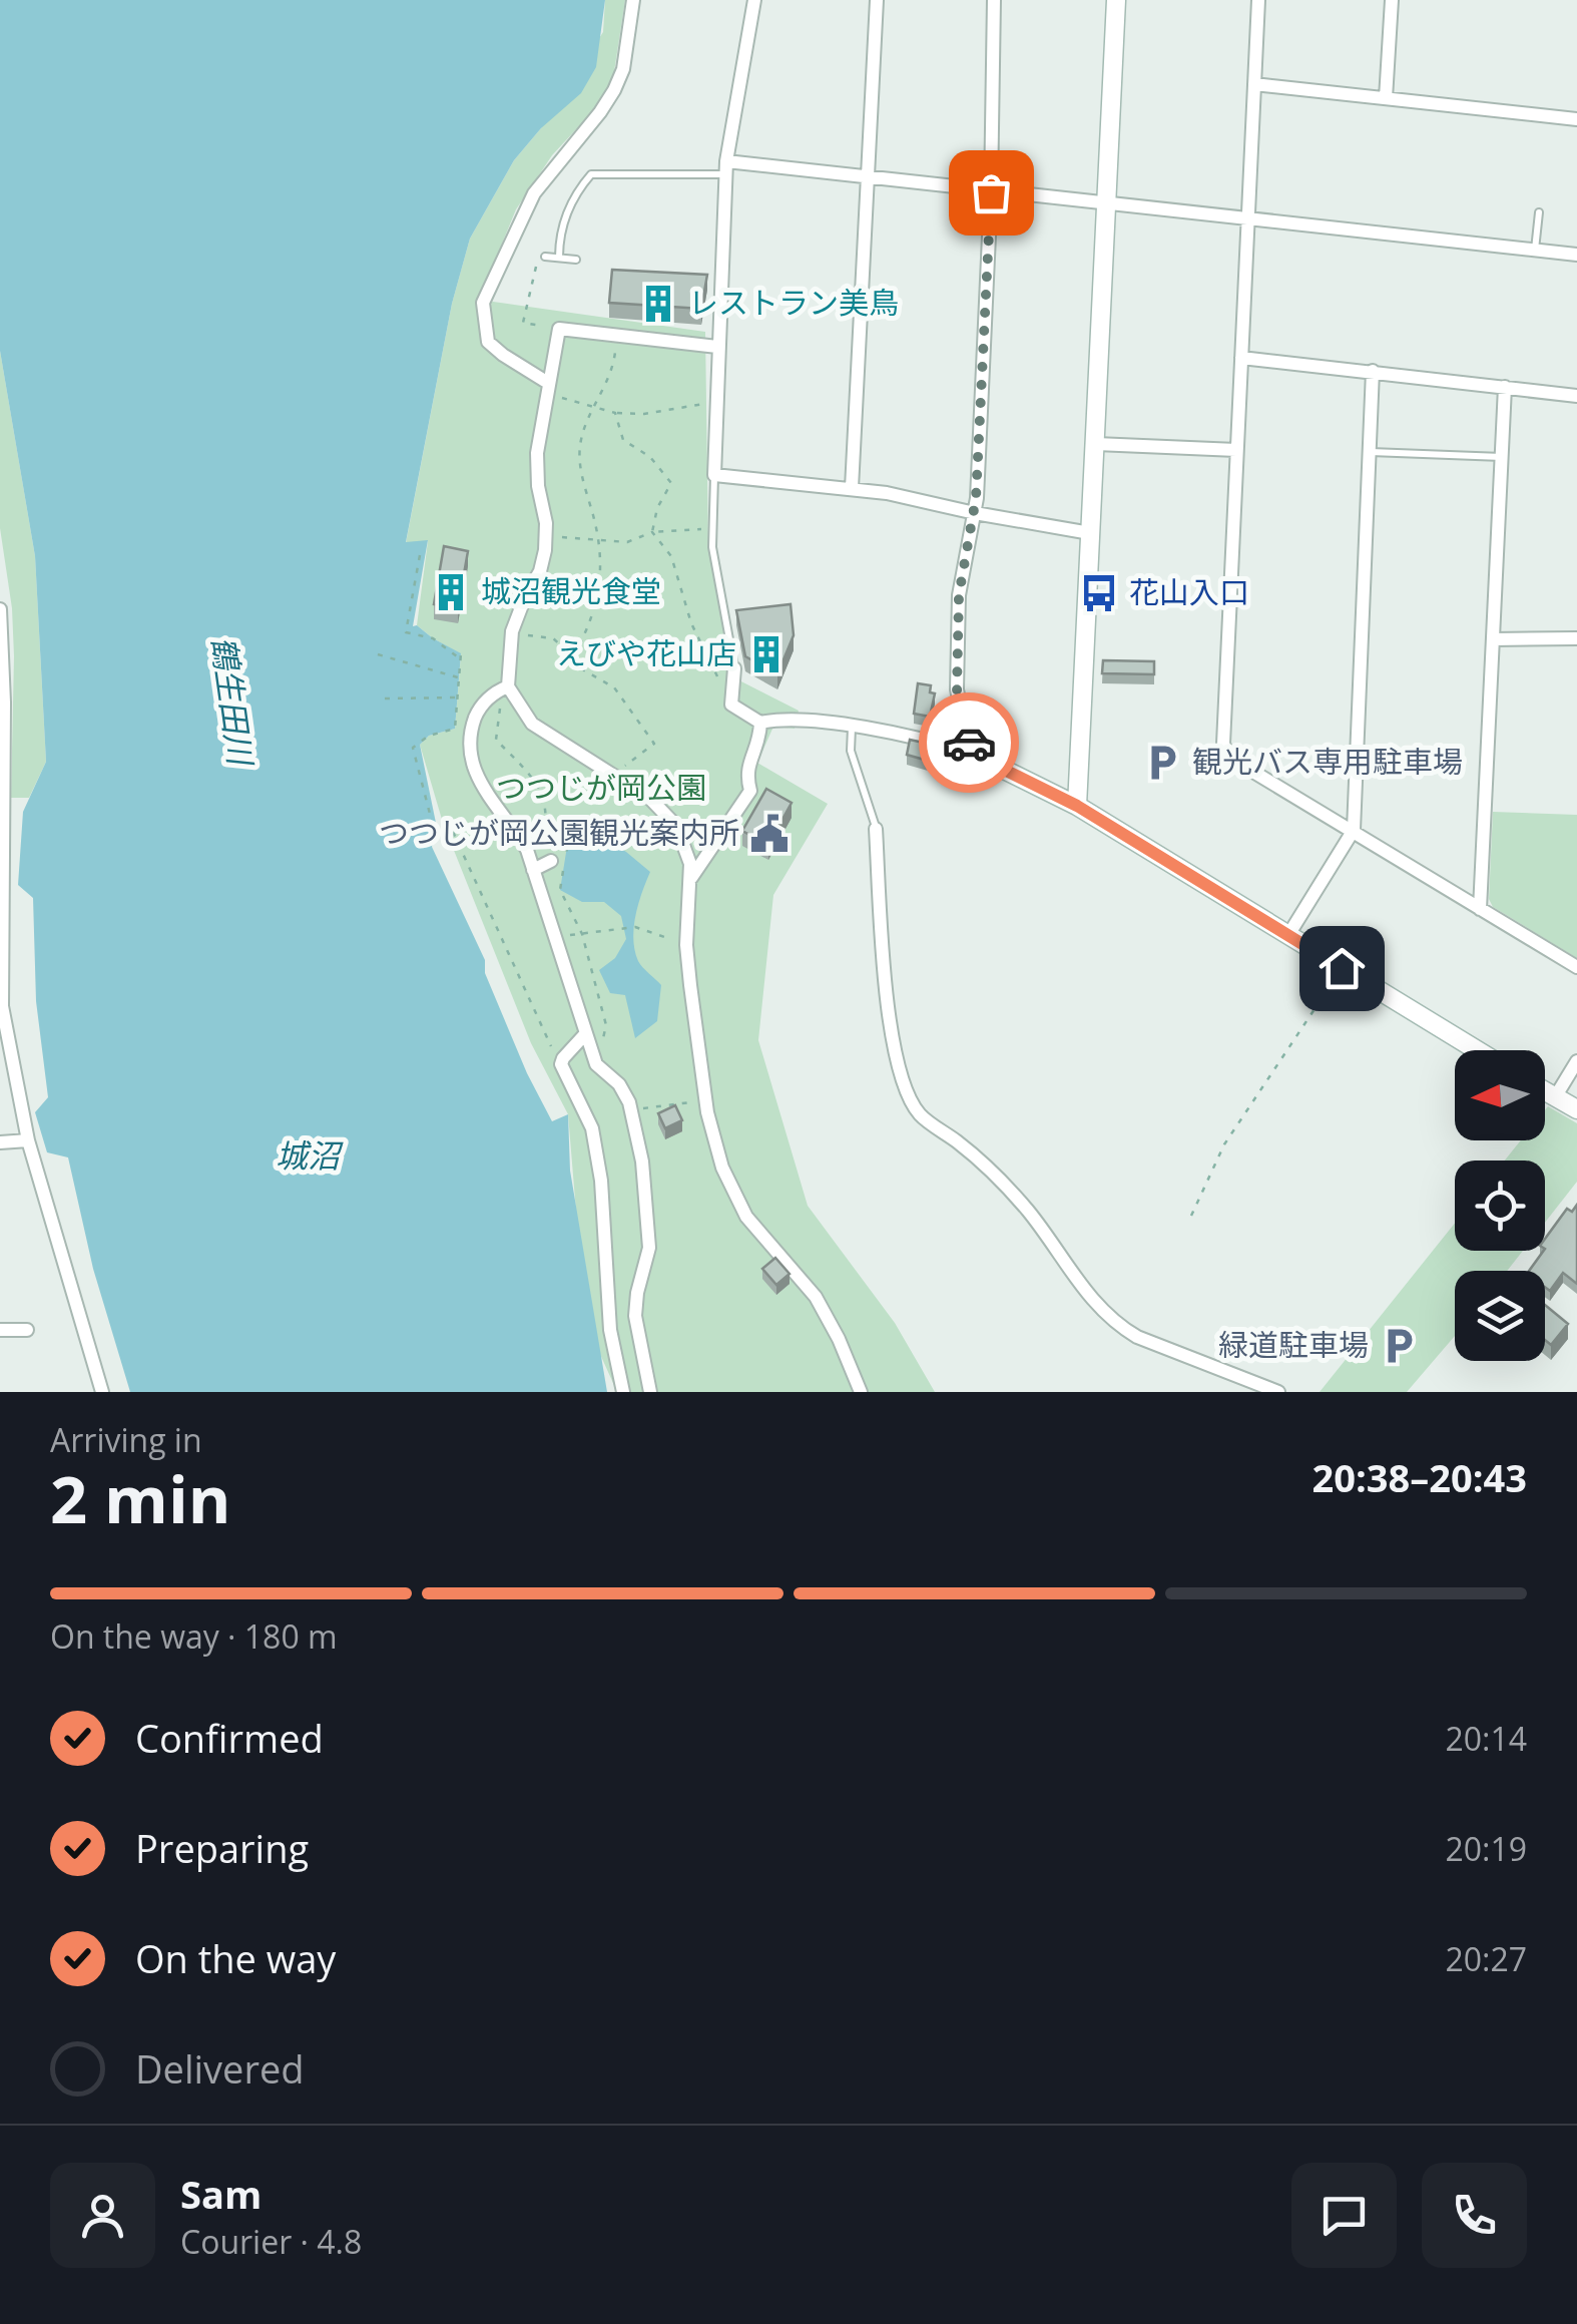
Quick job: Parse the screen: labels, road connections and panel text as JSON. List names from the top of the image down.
{
  "water": ["鶴生田川", "城沼"],
  "parks": ["つつじが岡公園"],
  "places": {
    "building": ["レストラン美鳥", "城沼観光食堂", "えびや花山店"],
    "bus stop": ["花山入口"],
    "parking": ["観光バス専用駐車場", "緑道駐車場"],
    "public building": ["つつじが岡公園観光案内所"]
  },
  "north": "left",
  "page": {
    "heading": ["2 min", "Arriving in", "20:38–20:43"],
    "panel": ["Sam", "Courier · 4.8"],
    "bar": "On the way · 180 m",
    "list": [
      ["Confirmed", "20:14"],
      ["Preparing", "20:19"],
      ["On the way", "20:27"],
      "Delivered"
    ]
  }
}
